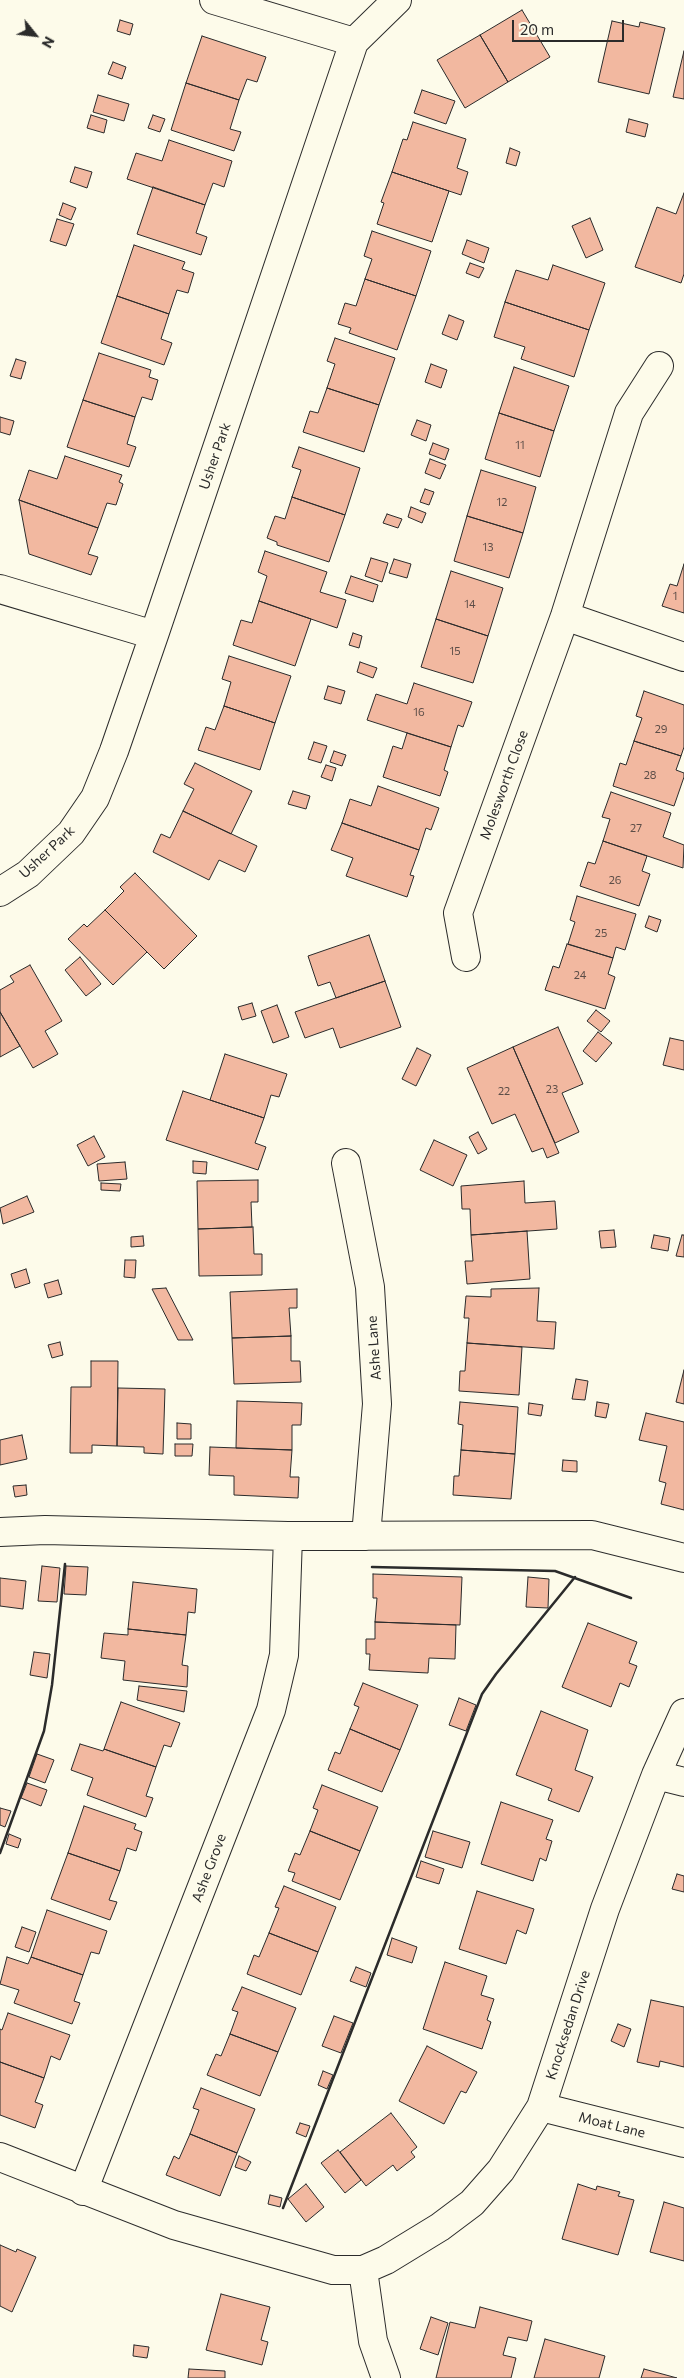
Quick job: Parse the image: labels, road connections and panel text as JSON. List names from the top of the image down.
{
  "streets": {
    "street": [
      "Usher Park",
      "Molesworth Close",
      "Ashe Lane",
      "Ashe Grove",
      "Knocksedan Drive",
      "Moat Lane"
    ]
  },
  "crossings": [
    ["Knocksedan Drive", "Moat Lane"]
  ],
  "house_numbers": [
    "11",
    "12",
    "13",
    "1",
    "14",
    "15",
    "16",
    "29",
    "28",
    "27",
    "26",
    "25",
    "24",
    "23",
    "22"
  ],
  "scale_bar": "20 m",
  "north": "bottom right"
}
